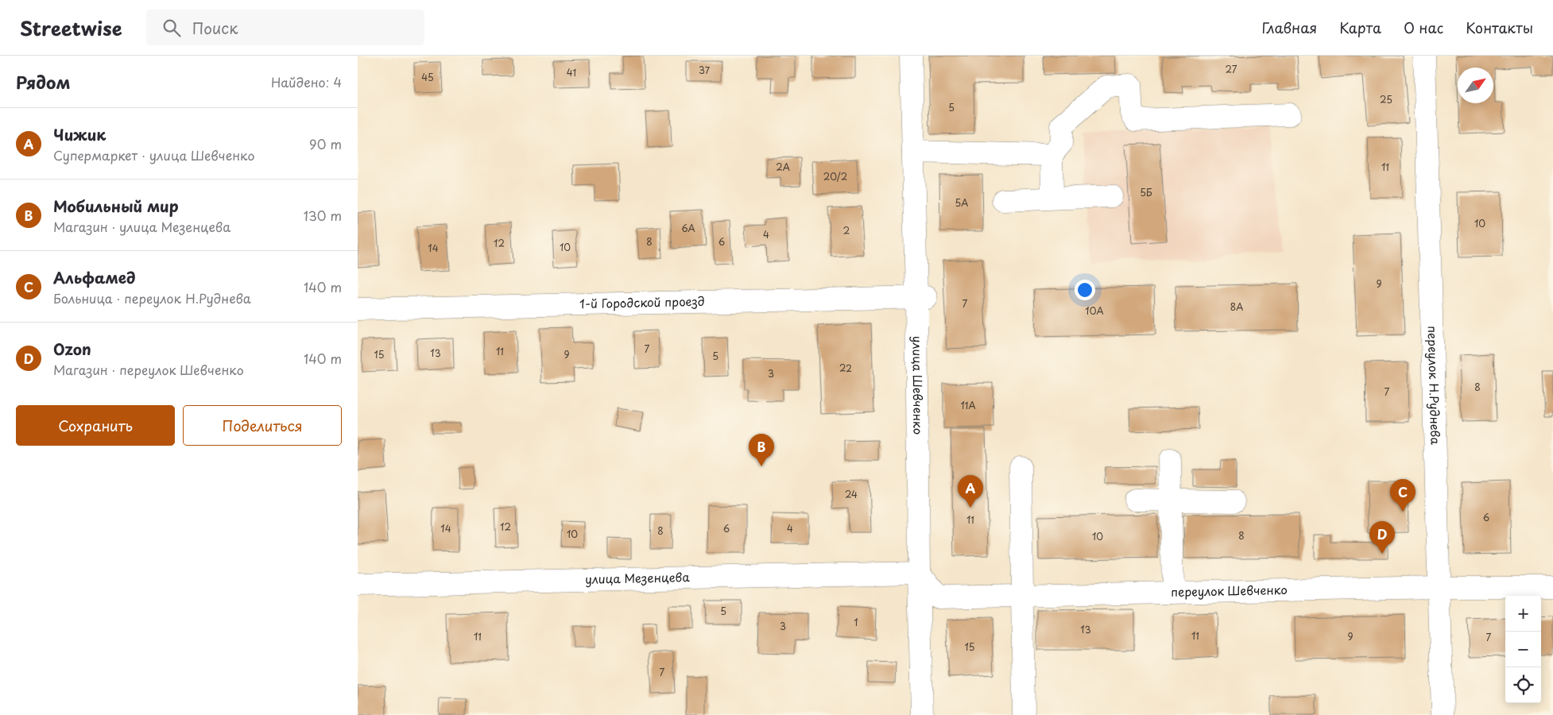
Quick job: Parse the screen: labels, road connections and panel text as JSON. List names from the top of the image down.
{
  "streets": {
    "street": [
      "1-й Городской проезд",
      "улица Шевченко",
      "переулок Н.Руднева",
      "улица Мезенцева",
      "переулок Шевченко"
    ]
  },
  "crossings": [
    ["1-й Городской проезд", "улица Шевченко"],
    ["улица Шевченко", "улица Мезенцева"],
    ["улица Шевченко", "переулок Шевченко"],
    ["переулок Н.Руднева", "переулок Шевченко"],
    ["улица Мезенцева", "переулок Шевченко"]
  ],
  "house_numbers": [
    "27",
    "37",
    "41",
    "45",
    "25",
    "5",
    "2А",
    "11",
    "20/2",
    "5Б",
    "5А",
    "10",
    "6А",
    "2",
    "4",
    "8",
    "6",
    "12",
    "10",
    "14",
    "9",
    "7",
    "8А",
    "10А",
    "7",
    "11",
    "13",
    "15",
    "9",
    "5",
    "22",
    "3",
    "8",
    "7",
    "11А",
    "24",
    "6",
    "11",
    "12",
    "14",
    "6",
    "4",
    "8",
    "10",
    "8",
    "10",
    "5",
    "1",
    "3",
    "13",
    "11",
    "11",
    "9",
    "7",
    "15",
    "7"
  ],
  "north": "top right",
  "page": {
    "header": "Streetwise",
    "search": "Поиск",
    "nav": [
      "Главная",
      "Карта",
      "О нас",
      "Контакты"
    ],
    "heading": ["Рядом", "Найдено: 4"],
    "list": [
      {
        "mark": "A",
        "name": "Чижик",
        "note": "Супермаркет · улица Шевченко",
        "value": "90 m"
      },
      {
        "mark": "B",
        "name": "Мобильный мир",
        "note": "Магазин · улица Мезенцева",
        "value": "130 m"
      },
      {
        "mark": "C",
        "name": "Альфамед",
        "note": "Больница · переулок Н.Руднева",
        "value": "140 m"
      },
      {
        "mark": "D",
        "name": "Ozon",
        "note": "Магазин · переулок Шевченко",
        "value": "140 m"
      }
    ],
    "buttons": ["Сохранить", "Поделиться"],
    "pins": [
      "B",
      "A",
      "C",
      "D"
    ],
    "map_buttons": ["+", "−"]
  }
}
